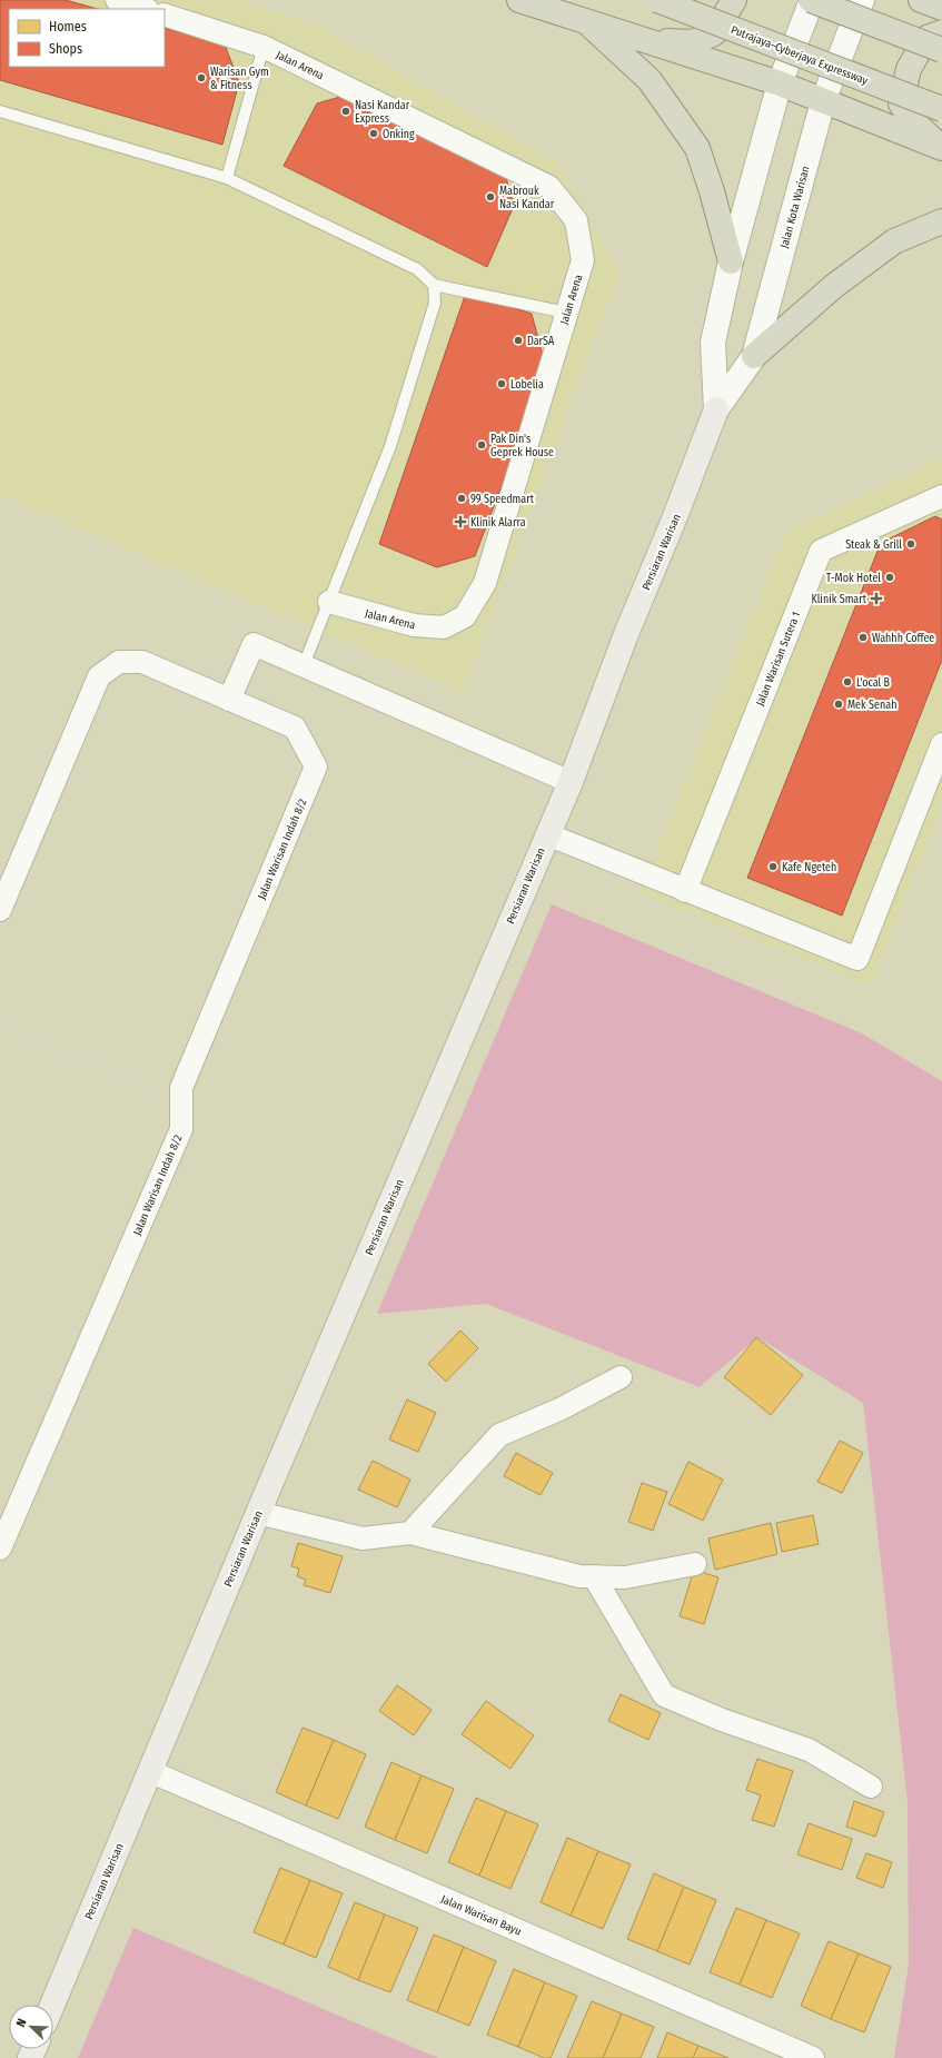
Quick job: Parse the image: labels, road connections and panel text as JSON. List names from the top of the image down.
{
  "streets": {
    "highway": ["Putrajaya–Cyberjaya Expressway"],
    "main road": ["Persiaran Warisan"],
    "street": [
      "Jalan Arena",
      "Jalan Kota Warisan",
      "Jalan Warisan Sutera 1",
      "Jalan Warisan Indah 8/2",
      "Jalan Warisan Bayu"
    ]
  },
  "crossings": [
    ["Jalan Kota Warisan", "Persiaran Warisan"],
    ["Persiaran Warisan", "Jalan Warisan Bayu"]
  ],
  "places": {
    "other": [
      "Warisan Gym & Fitness",
      "Nasi Kandar Express",
      "Onking",
      "Mabrouk Nasi Kandar",
      "DarSA",
      "Lobelia",
      "Pak Din's Geprek House",
      "99 Speedmart",
      "Steak & Grill",
      "T-Mok Hotel",
      "Wahhh Coffee",
      "L'ocal B",
      "Mek Senah",
      "Kafe Ngeteh"
    ],
    "health": ["Klinik Alarra", "Klinik Smart"]
  },
  "legend": ["Homes", "Shops"],
  "north": "top left"
}
